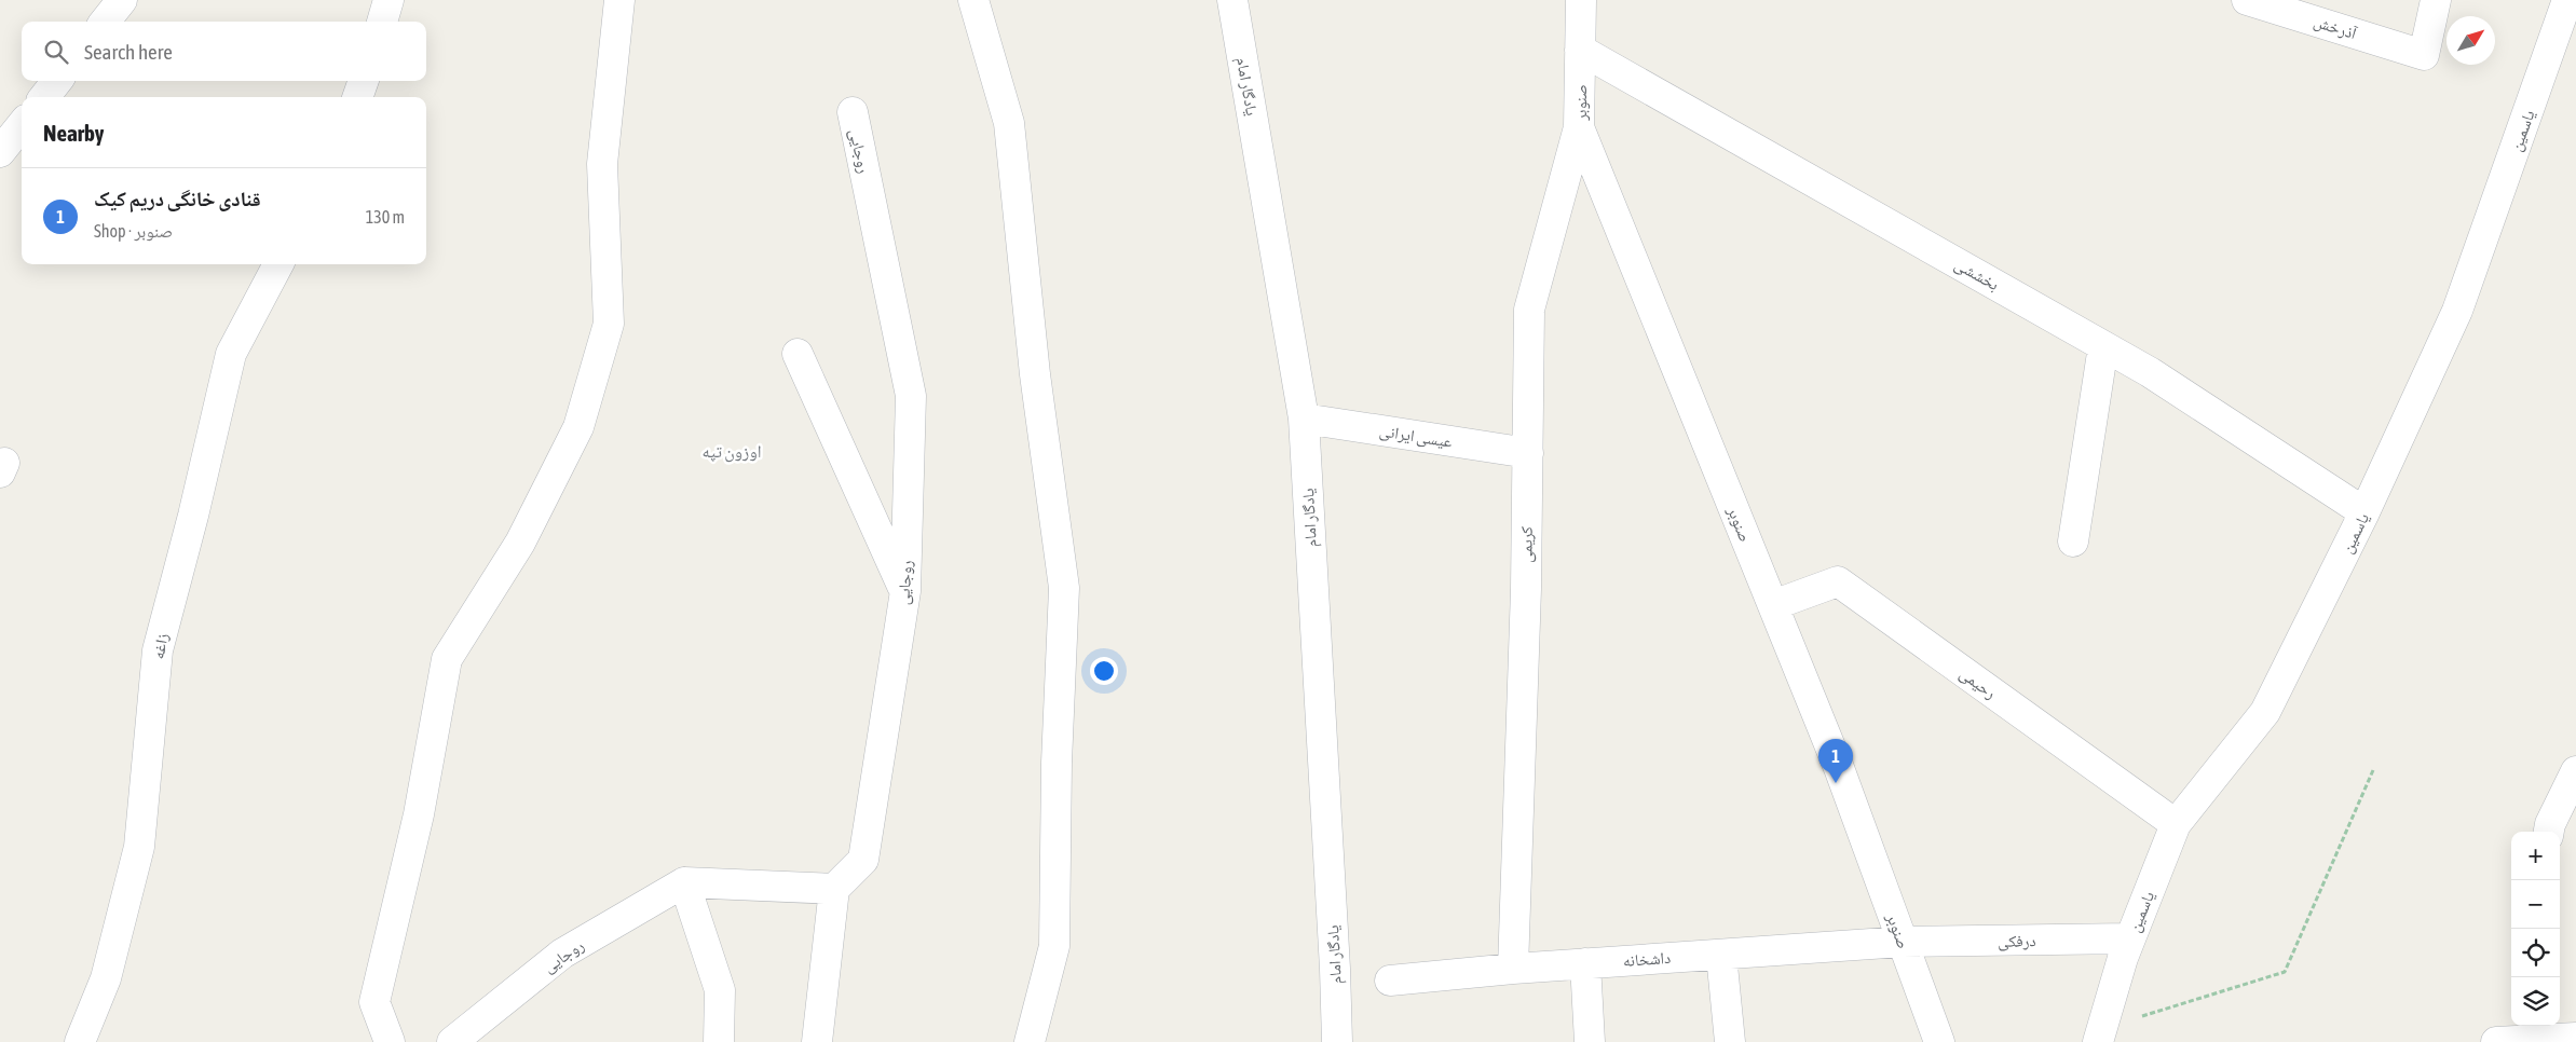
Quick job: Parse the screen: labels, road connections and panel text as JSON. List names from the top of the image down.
{
  "streets": {
    "street": [
      "آذرخش",
      "یادگار امام",
      "صنوبر",
      "یاسمین",
      "روجایی",
      "بخششی",
      "عیسی ایرانی",
      "کریمی",
      "زاغه",
      "رحیمی",
      "درفکی",
      "داشخانه"
    ]
  },
  "crossings": [
    ["یادگار امام", "عیسی ایرانی"],
    ["صنوبر", "بخششی"],
    ["صنوبر", "کریمی"],
    ["صنوبر", "رحیمی"],
    ["صنوبر", "درفکی"],
    ["صنوبر", "داشخانه"],
    ["یاسمین", "بخششی"],
    ["یاسمین", "رحیمی"],
    ["یاسمین", "درفکی"],
    ["عیسی ایرانی", "کریمی"],
    ["کریمی", "داشخانه"],
    ["درفکی", "داشخانه"]
  ],
  "districts": ["اوزون تپه"],
  "north": "top right",
  "page": {
    "search": "Search here",
    "heading": "Nearby",
    "list": [
      {
        "mark": "1",
        "name": "قنادی خانگی دریم کیک",
        "note": "Shop · صنوبر",
        "value": "130 m"
      }
    ],
    "pins": "1",
    "map_buttons": ["+", "−"]
  }
}
